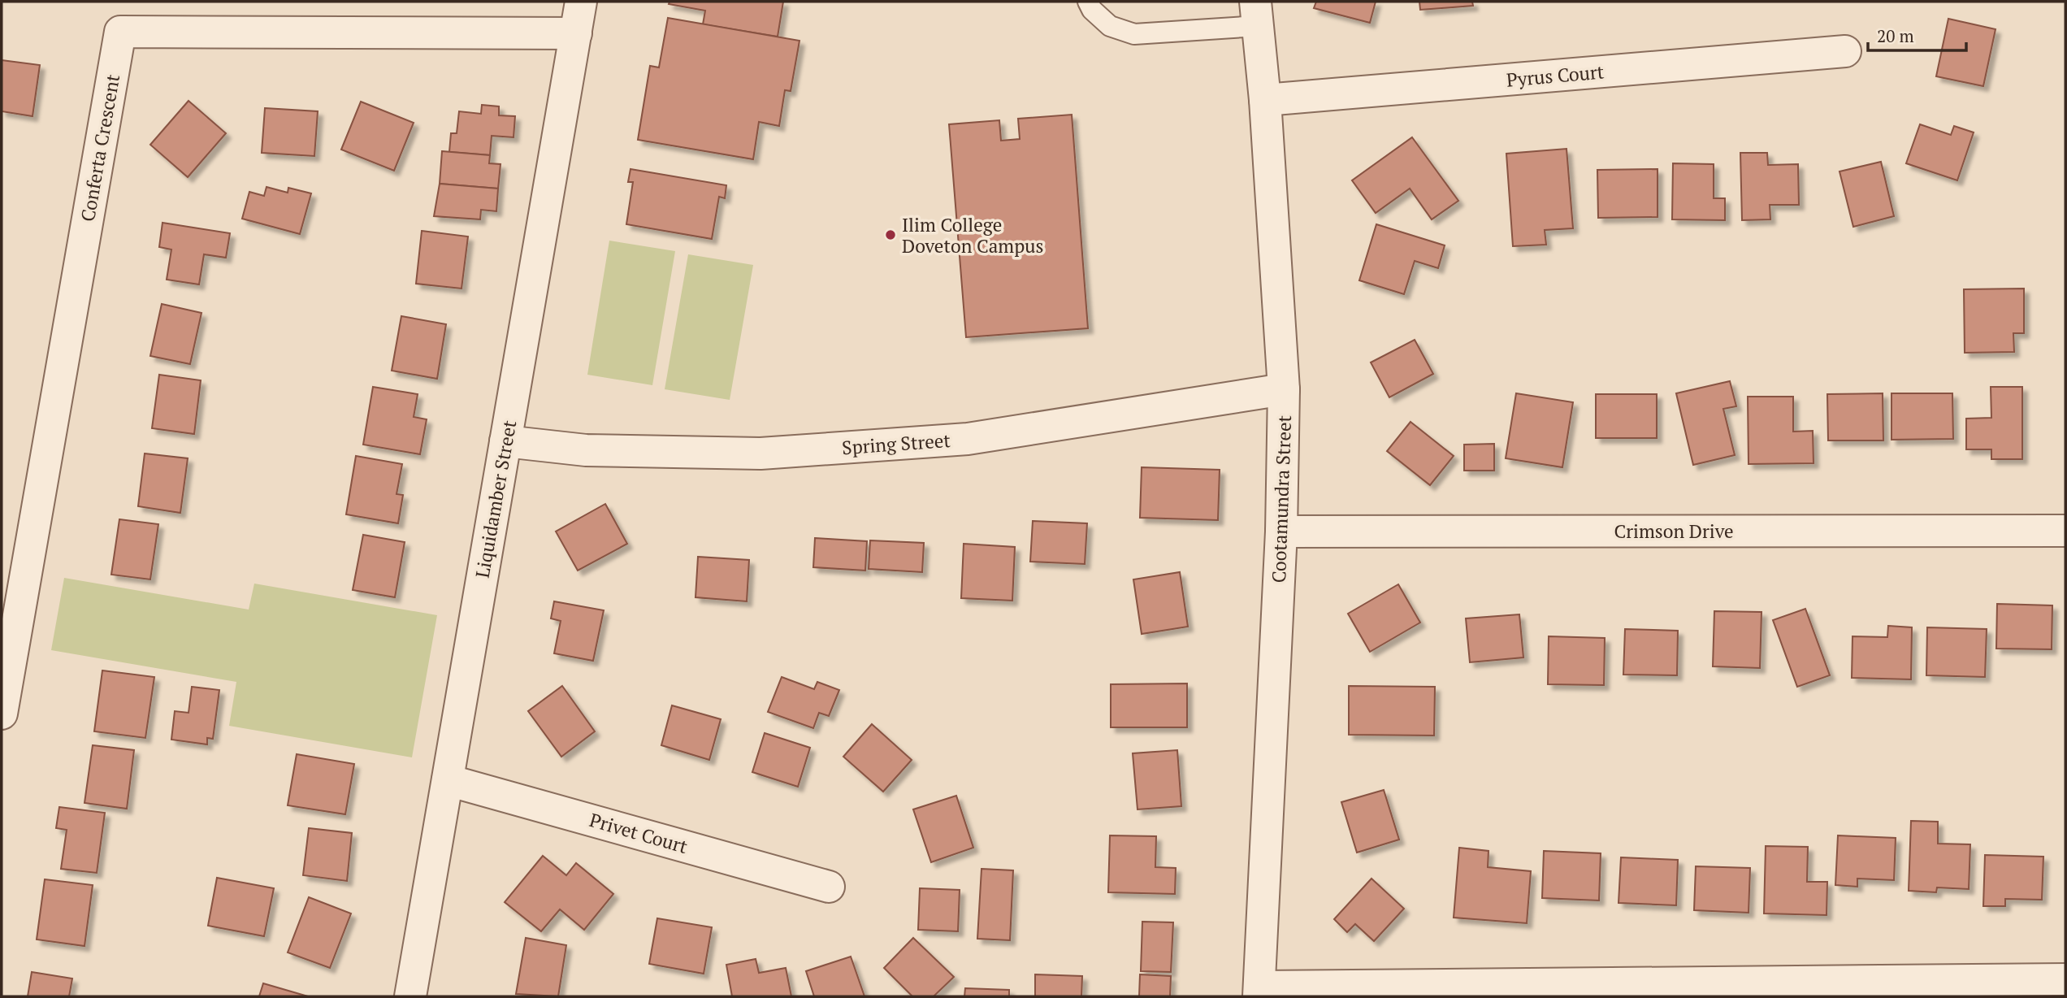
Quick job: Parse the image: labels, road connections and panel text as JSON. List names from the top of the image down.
{
  "streets": {
    "street": [
      "Pyrus Court",
      "Conferta Crescent",
      "Spring Street",
      "Liquidamber Street",
      "Cootamundra Street",
      "Crimson Drive",
      "Privet Court"
    ]
  },
  "crossings": [
    ["Pyrus Court", "Cootamundra Street"],
    ["Conferta Crescent", "Liquidamber Street"],
    ["Spring Street", "Liquidamber Street"],
    ["Spring Street", "Cootamundra Street"],
    ["Liquidamber Street", "Privet Court"],
    ["Cootamundra Street", "Crimson Drive"]
  ],
  "places": ["Ilim College Doveton Campus"],
  "scale_bar": "20 m"
}
